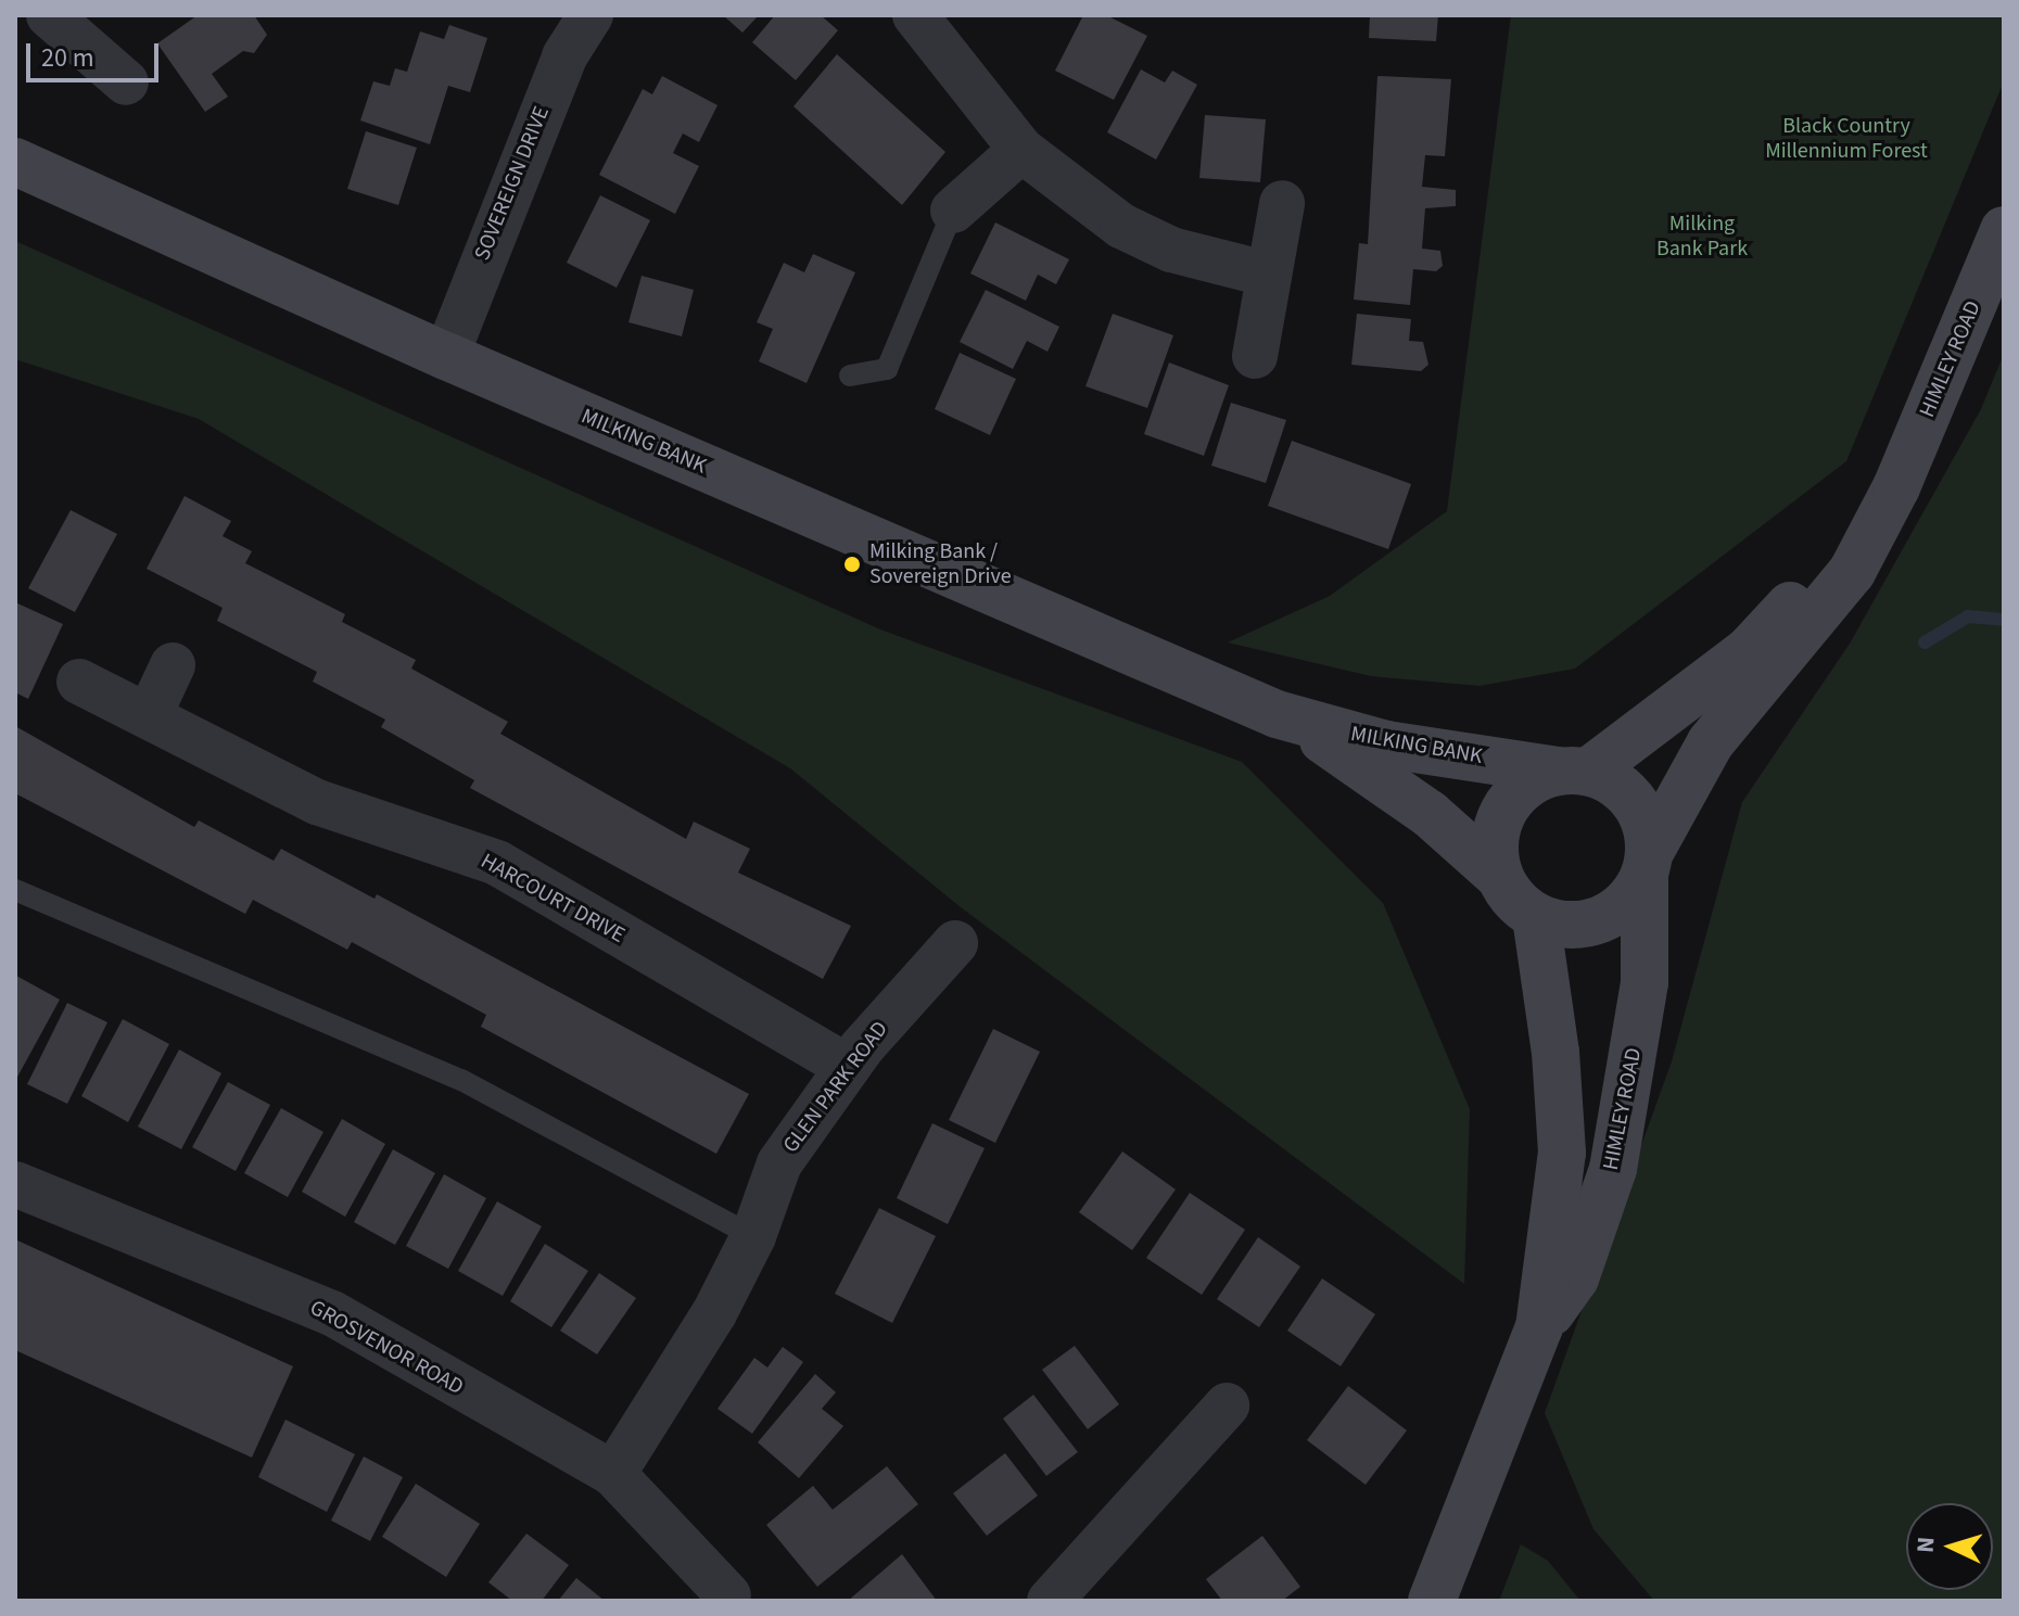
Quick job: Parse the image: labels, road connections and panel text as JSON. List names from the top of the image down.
{
  "streets": {
    "main road": ["HIMLEY ROAD", "MILKING BANK"],
    "street": [
      "SOVEREIGN DRIVE",
      "HARCOURT DRIVE",
      "GLEN PARK ROAD",
      "GROSVENOR ROAD"
    ]
  },
  "crossings": [
    ["SOVEREIGN DRIVE", "MILKING BANK"],
    ["HIMLEY ROAD", "MILKING BANK"],
    ["HARCOURT DRIVE", "GLEN PARK ROAD"],
    ["GLEN PARK ROAD", "GROSVENOR ROAD"]
  ],
  "parks": ["Black Country Millennium Forest", "Milking Bank Park"],
  "places": ["Milking Bank / Sovereign Drive"],
  "scale_bar": "20 m",
  "north": "left"
}
